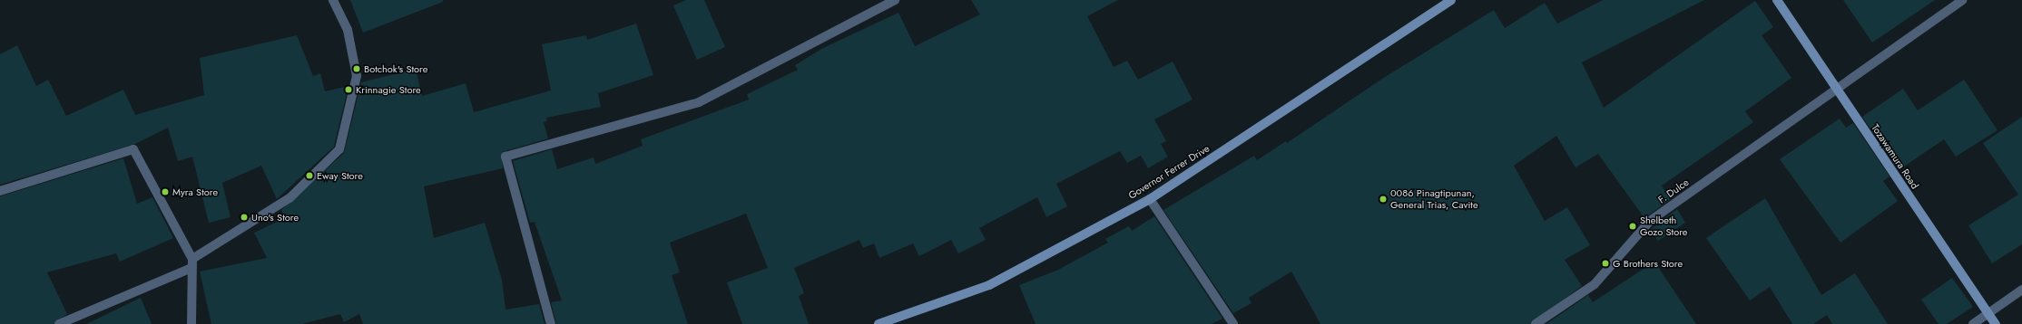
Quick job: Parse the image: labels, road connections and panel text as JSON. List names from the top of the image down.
{
  "streets": {
    "main road": ["Tozawamura Road", "Governor Ferrer Drive"],
    "street": ["F. Dulce"]
  },
  "crossings": [
    ["Tozawamura Road", "F. Dulce"]
  ],
  "places": [
    "Botchok's Store",
    "Krinnagie Store",
    "Eway Store",
    "Myra Store",
    "0086 Pinagtipunan, General Trias, Cavite",
    "Uno's Store",
    "Shelbeth Gozo Store",
    "G Brothers Store"
  ]
}
